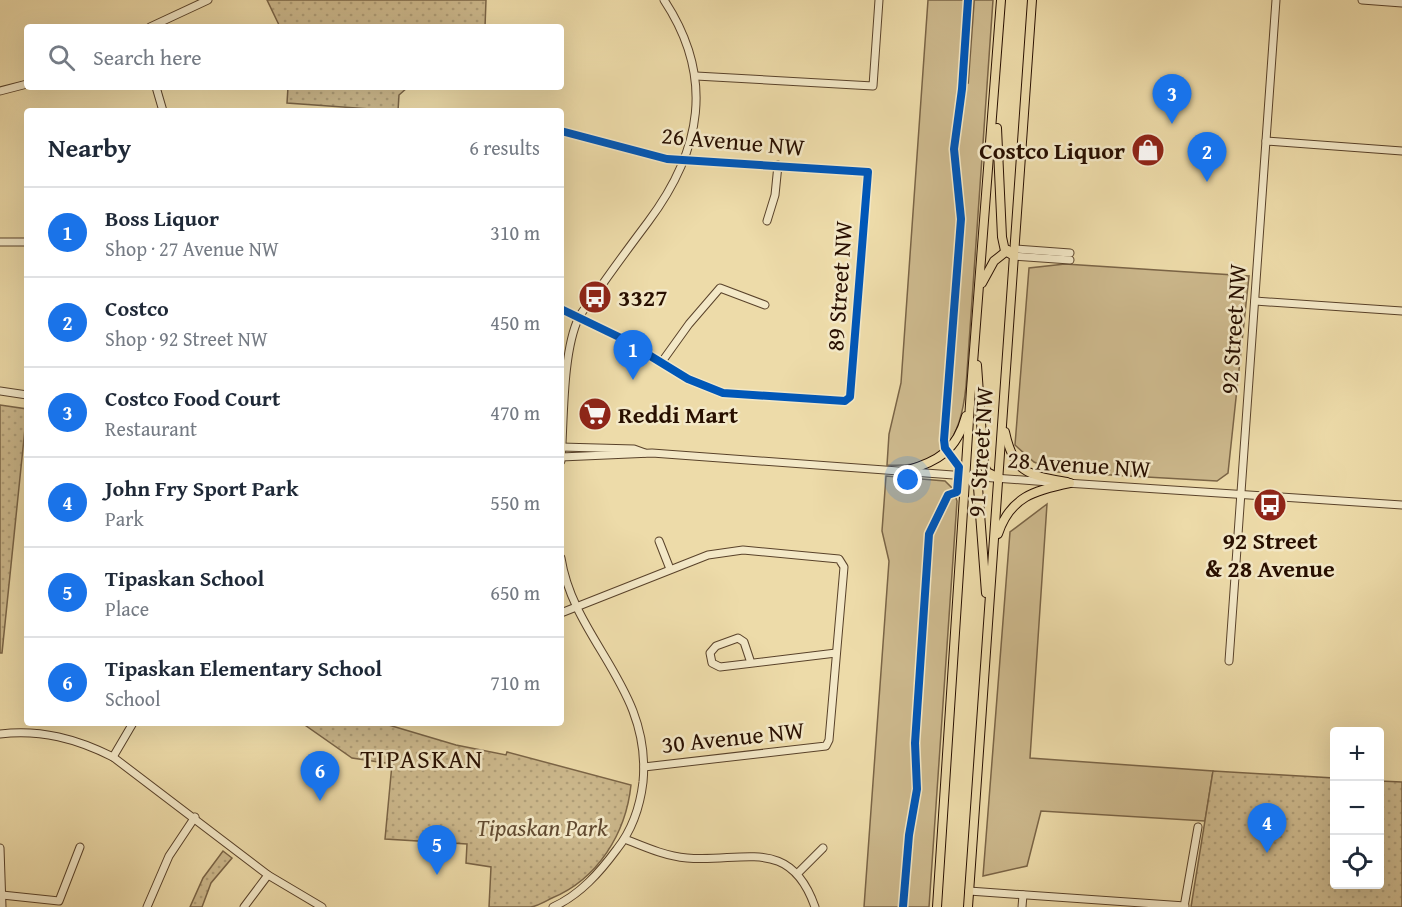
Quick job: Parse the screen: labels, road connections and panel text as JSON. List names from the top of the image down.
{
  "streets": {
    "main road": ["91 Street NW"],
    "street": [
      "26 Avenue NW",
      "89 Street NW",
      "92 Street NW",
      "28 Avenue NW",
      "30 Avenue NW"
    ]
  },
  "crossings": [
    ["26 Avenue NW", "89 Street NW"],
    ["92 Street NW", "28 Avenue NW"],
    ["91 Street NW", "28 Avenue NW"]
  ],
  "districts": ["TIPASKAN"],
  "parks": ["Tipaskan Park"],
  "places": {
    "shop": ["Costco Liquor"],
    "bus stop": ["3327", "92 Street & 28 Avenue"],
    "supermarket": ["Reddi Mart"]
  },
  "page": {
    "search": "Search here",
    "pins": [
      "3",
      "2",
      "1",
      "6",
      "4",
      "5"
    ],
    "heading": ["Nearby", "6 results"],
    "list": [
      {
        "mark": "1",
        "name": "Boss Liquor",
        "note": "Shop · 27 Avenue NW",
        "value": "310 m"
      },
      {
        "mark": "2",
        "name": "Costco",
        "note": "Shop · 92 Street NW",
        "value": "450 m"
      },
      {
        "mark": "3",
        "name": "Costco Food Court",
        "note": "Restaurant",
        "value": "470 m"
      },
      {
        "mark": "4",
        "name": "John Fry Sport Park",
        "note": "Park",
        "value": "550 m"
      },
      {
        "mark": "5",
        "name": "Tipaskan School",
        "note": "Place",
        "value": "650 m"
      },
      {
        "mark": "6",
        "name": "Tipaskan Elementary School",
        "note": "School",
        "value": "710 m"
      }
    ],
    "map_buttons": ["+", "−"]
  }
}
